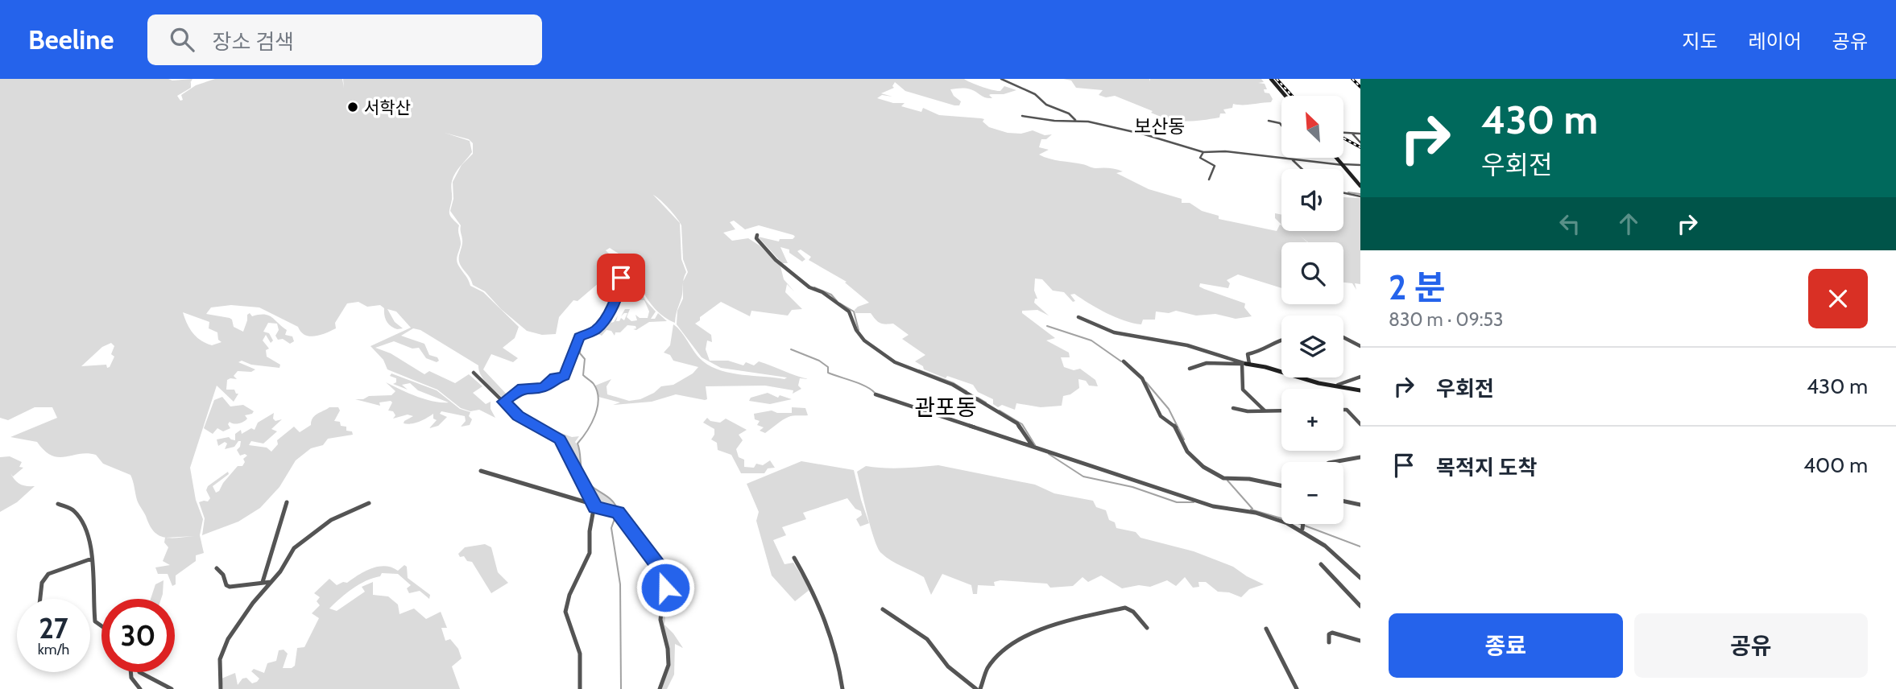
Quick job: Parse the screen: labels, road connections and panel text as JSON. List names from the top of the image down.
{
  "districts": ["보산동", "관포동"],
  "places": ["서학산"],
  "north": "top left",
  "page": {
    "header": "Beeline",
    "search": "장소 검색",
    "nav": ["지도", "레이어", "공유"],
    "turn": ["430 m", "우회전"],
    "map_buttons": ["+", "−"],
    "heading": ["2 분", "830 m · 09:53"],
    "list": [
      {
        "name": "우회전",
        "value": "430 m"
      },
      {
        "name": "목적지 도착",
        "value": "400 m"
      }
    ],
    "speed": "27 km/h",
    "limit": "30",
    "buttons": ["종료", "공유"]
  }
}
